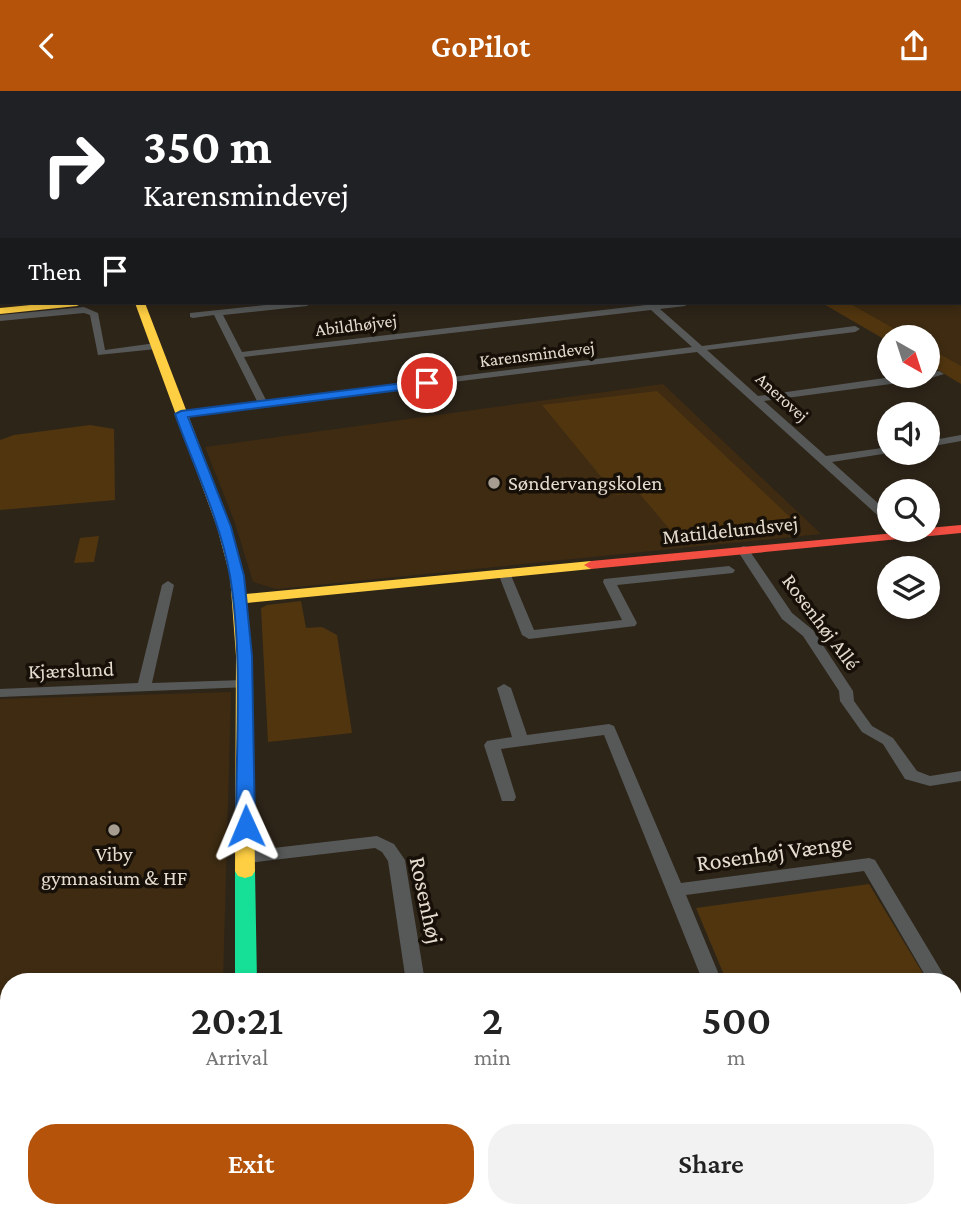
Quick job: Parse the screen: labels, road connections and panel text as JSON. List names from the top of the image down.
{
  "streets": {
    "street": [
      "Abildhøjvej",
      "Karensmindevej",
      "Anerovej",
      "Matildelundsvej",
      "Rosenhøj Allé",
      "Kjærslund",
      "Rosenhøj Vænge",
      "Rosenhøj"
    ]
  },
  "crossings": [
    ["Abildhøjvej", "Anerovej"],
    ["Karensmindevej", "Anerovej"],
    ["Matildelundsvej", "Rosenhøj Allé"]
  ],
  "places": ["Søndervangskolen", "Viby gymnasium & HF"],
  "north": "bottom right",
  "page": {
    "header": "GoPilot",
    "turn": ["350 m", "Karensmindevej"],
    "then": "Then",
    "eta": [
      "20:21",
      "Arrival",
      "2",
      "min",
      "500",
      "m"
    ],
    "buttons": ["Exit", "Share"]
  }
}
